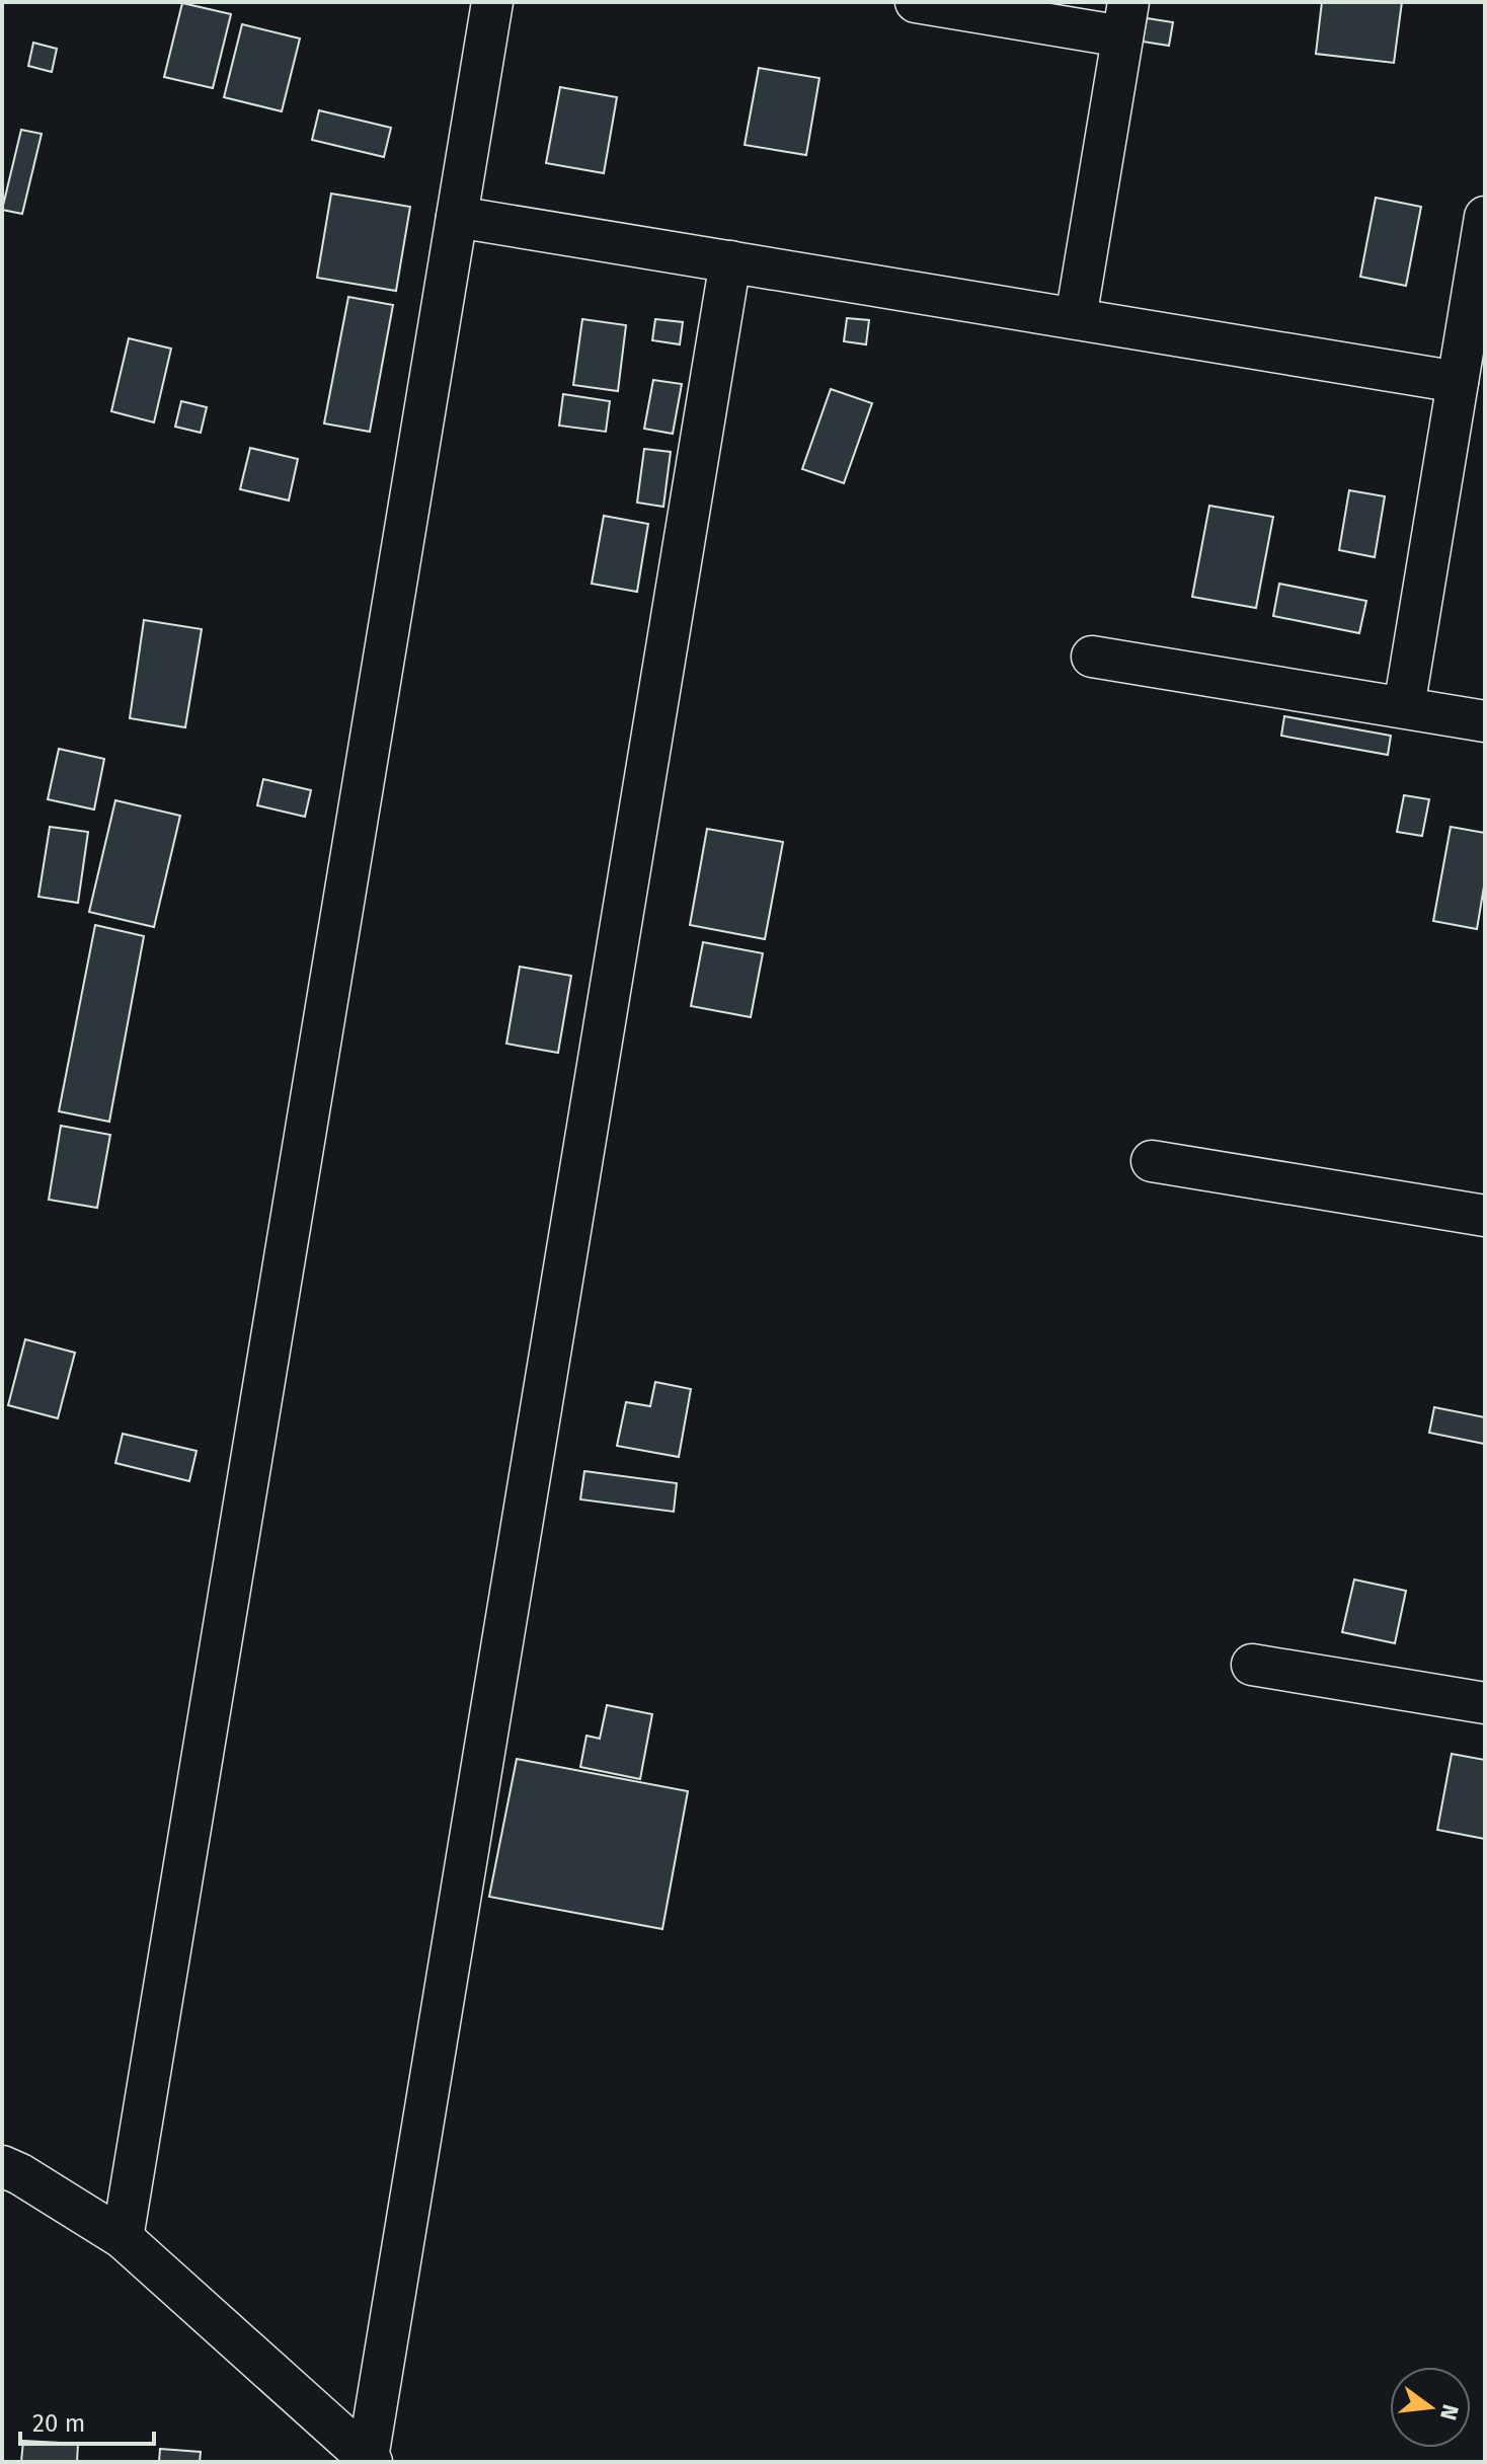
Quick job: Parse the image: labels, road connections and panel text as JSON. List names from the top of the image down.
{
  "scale_bar": "20 m",
  "north": "right"
}
